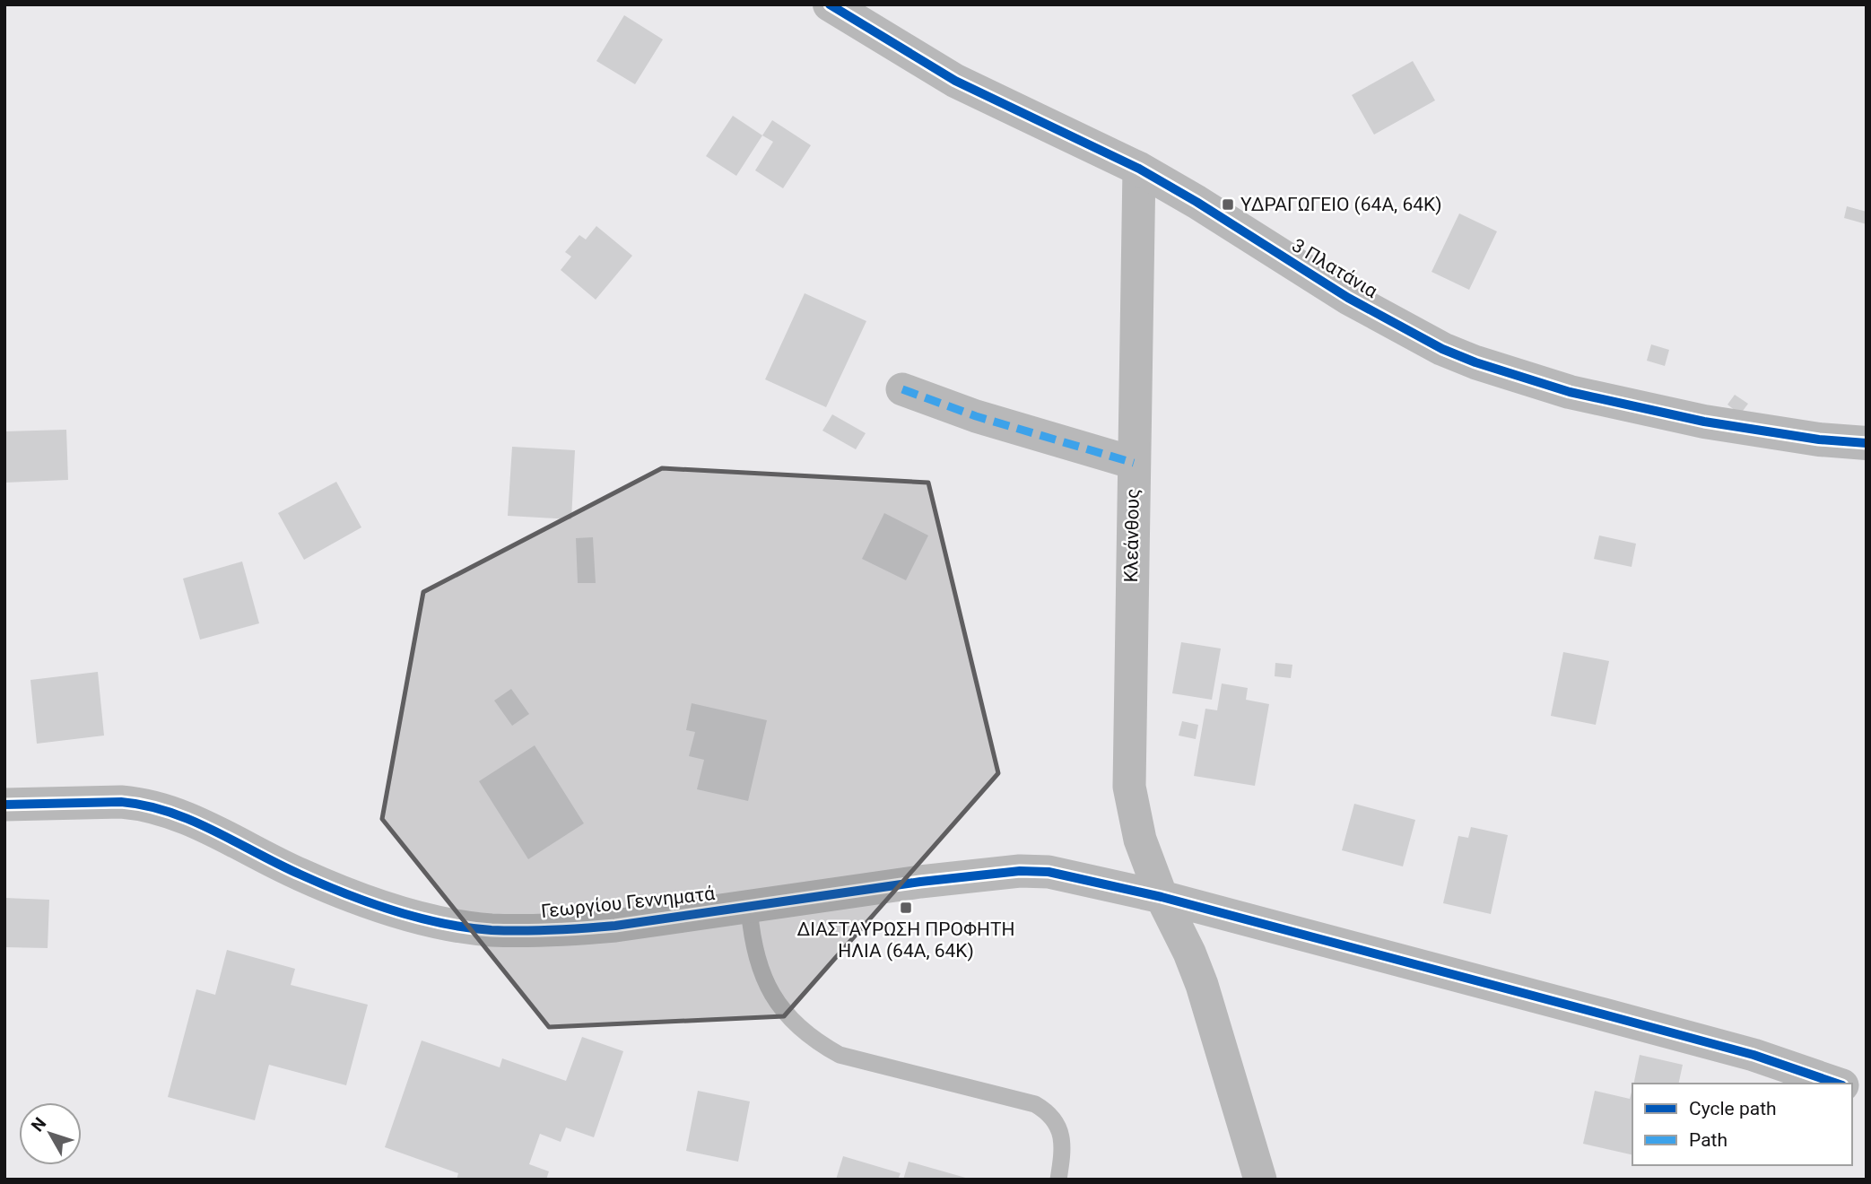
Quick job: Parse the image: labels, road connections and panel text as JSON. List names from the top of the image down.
{
  "streets": {
    "street": ["3 Πλατάνια", "Κλεάνθους", "Γεωργίου Γεννηματά"]
  },
  "crossings": [
    ["3 Πλατάνια", "Κλεάνθους"],
    ["Κλεάνθους", "Γεωργίου Γεννηματά"]
  ],
  "places": {
    "transit": ["ΥΔΡΑΓΩΓΕΙΟ (64Α, 64Κ)", "ΔΙΑΣΤΑΥΡΩΣΗ ΠΡΟΦΗΤΗ ΗΛΙΑ (64Α, 64Κ)"]
  },
  "legend": ["Cycle path", "Path"],
  "north": "top left"
}
